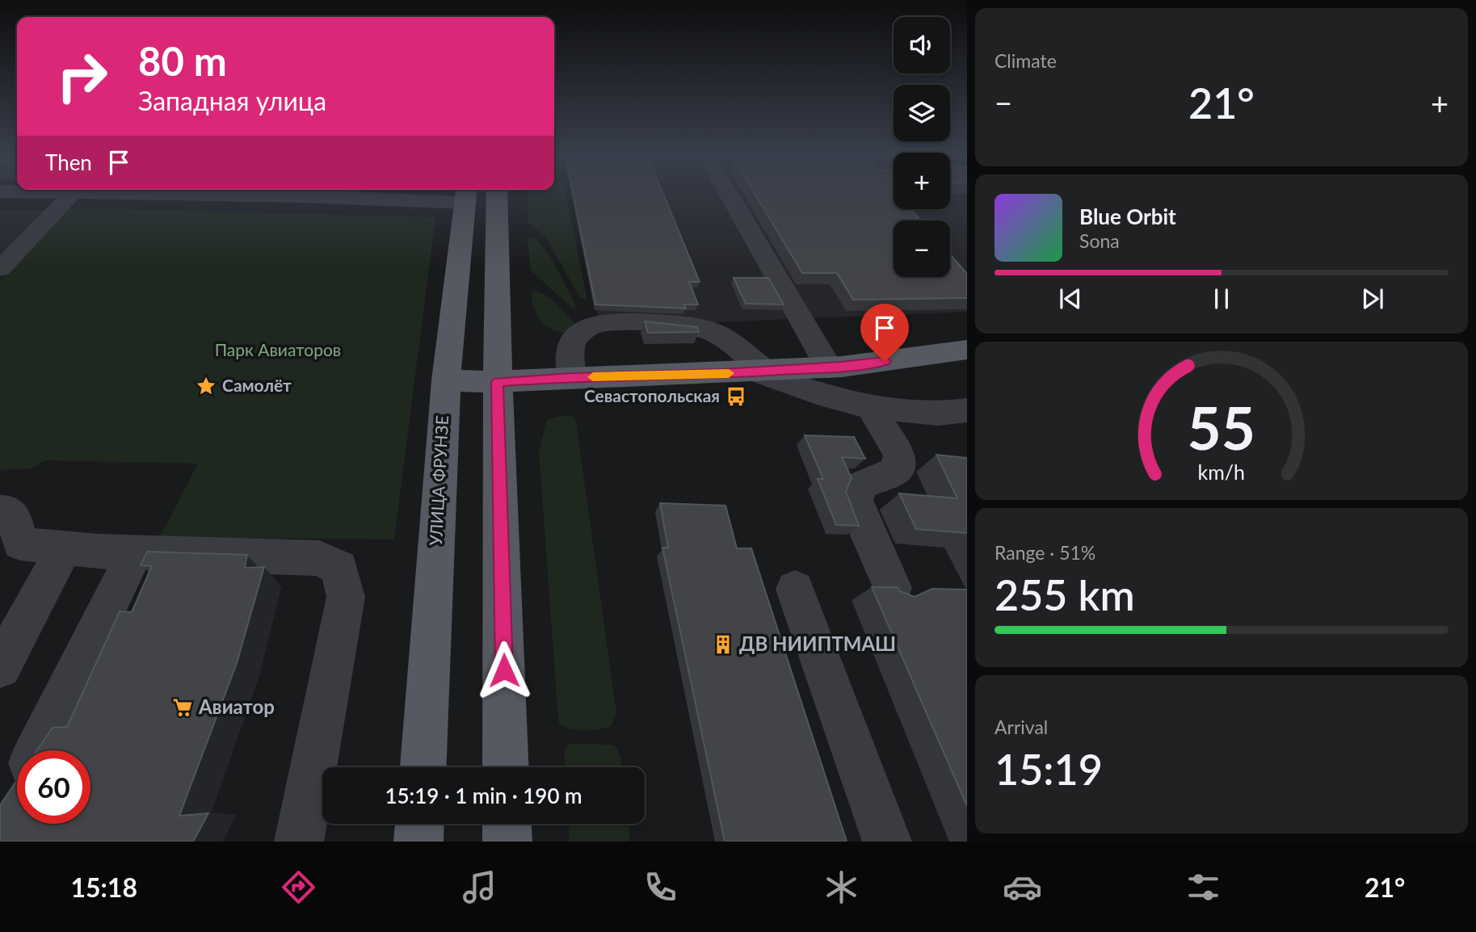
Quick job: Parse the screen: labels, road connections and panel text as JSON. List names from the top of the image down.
{
  "streets": {
    "main road": ["УЛИЦА ФРУНЗЕ"]
  },
  "parks": ["Парк Авиаторов"],
  "places": {
    "place": ["Самолёт"],
    "bus stop": ["Севастопольская"],
    "building": ["ДВ НИИПТМАШ"],
    "supermarket": ["Авиатор"]
  },
  "page": {
    "tile": [
      "Climate",
      ["Range · 51%", "255 km"],
      ["Arrival", "15:19"]
    ],
    "map_buttons": ["+", "−"],
    "turn": ["80 m", "Западная улица"],
    "heat": ["−", "21°", "+"],
    "then": "Then",
    "song": ["Blue Orbit", "Sona"],
    "limit": "60",
    "trip": "15:19 · 1 min · 190 m",
    "tabs": ["15:18", "21°"],
    "gauge": ["55", "km/h"]
  }
}
